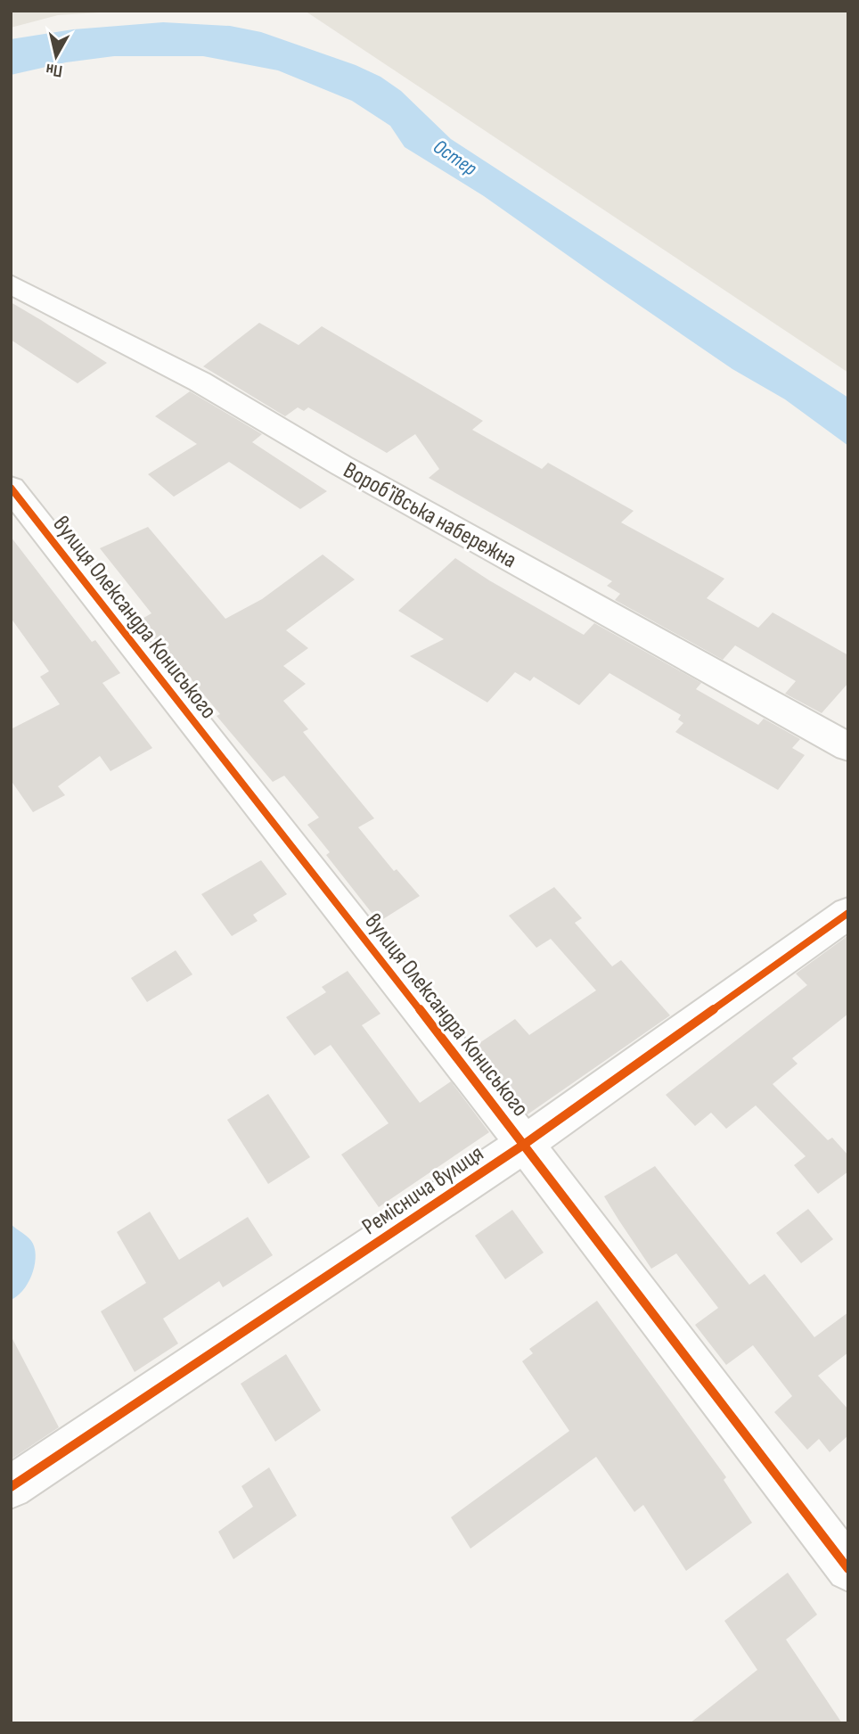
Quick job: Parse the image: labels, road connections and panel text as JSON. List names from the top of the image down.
{
  "streets": {
    "street": ["Воробʼївська набережна", "вулиця Олександра Кониського", "Реміснича вулиця"]
  },
  "crossings": [
    ["вулиця Олександра Кониського", "Реміснича вулиця"]
  ],
  "water": ["Остер"],
  "north": "bottom"
}
